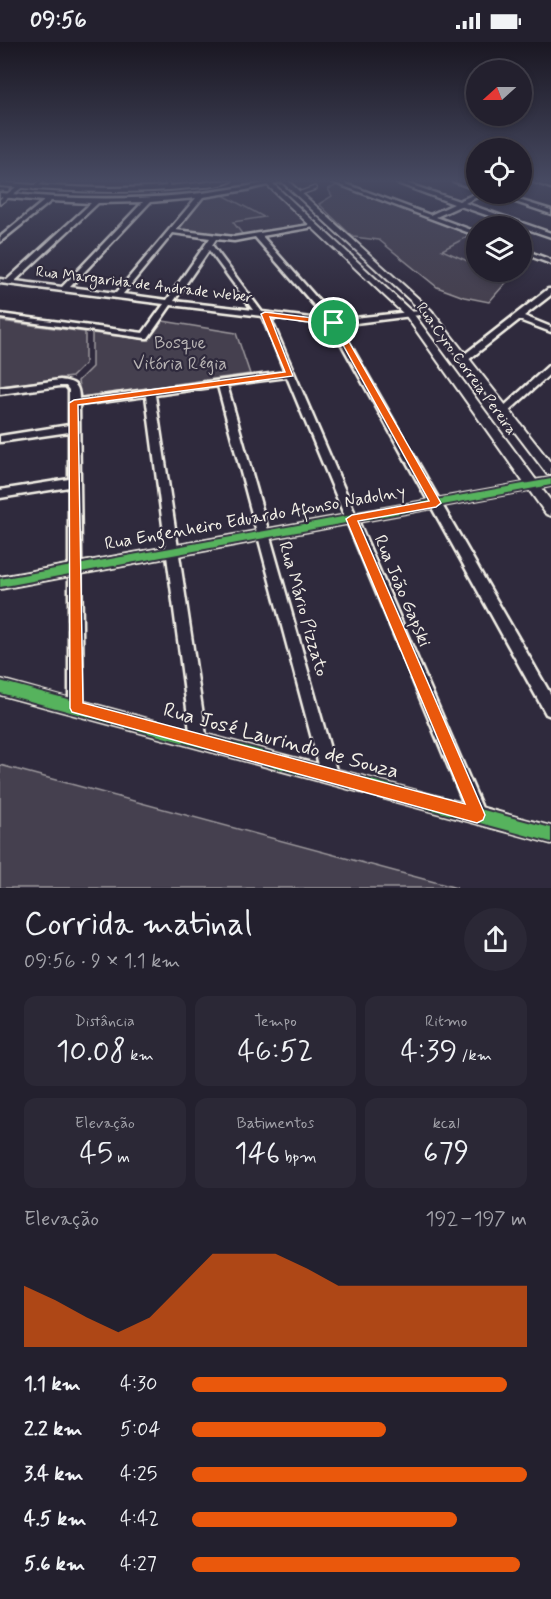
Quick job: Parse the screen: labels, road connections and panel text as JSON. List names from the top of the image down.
{
  "streets": {
    "street": [
      "Rua Margarida de Andrade Weber",
      "Rua Cyro Correia Pereira",
      "Rua Engenheiro Eduardo Afonso Nadolny",
      "Rua João Gapski",
      "Rua Mário Pizzato",
      "Rua José Laurindo de Souza"
    ]
  },
  "crossings": [
    ["Rua Margarida de Andrade Weber", "Rua Cyro Correia Pereira"],
    ["Rua Margarida de Andrade Weber", "Rua João Gapski"],
    ["Rua Cyro Correia Pereira", "Rua Engenheiro Eduardo Afonso Nadolny"],
    ["Rua Engenheiro Eduardo Afonso Nadolny", "Rua João Gapski"],
    ["Rua Engenheiro Eduardo Afonso Nadolny", "Rua Mário Pizzato"],
    ["Rua João Gapski", "Rua José Laurindo de Souza"],
    ["Rua Mário Pizzato", "Rua José Laurindo de Souza"]
  ],
  "parks": ["Bosque Vitória Régia"],
  "north": "left",
  "page": {
    "status": "09:56",
    "heading": ["Corrida matinal", "09:56 · 9 × 1.1 km"],
    "stats": [
      ["Distância", "10.08 km"],
      ["Tempo", "46:52"],
      ["Ritmo", "4:39 /km"],
      ["Elevação", "45 m"],
      ["Batimentos", "146 bpm"],
      ["kcal", "679"]
    ],
    "chart": ["Elevação", "192–197 m"],
    "list": [
      {
        "name": "1.1 km",
        "note": "4:30"
      },
      {
        "name": "2.2 km",
        "note": "5:04"
      },
      {
        "name": "3.4 km",
        "note": "4:25"
      },
      {
        "name": "4.5 km",
        "note": "4:42"
      },
      {
        "name": "5.6 km",
        "note": "4:27"
      }
    ]
  }
}
